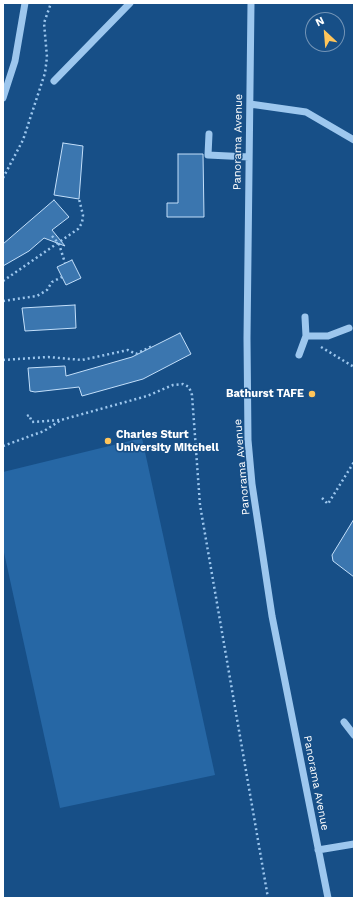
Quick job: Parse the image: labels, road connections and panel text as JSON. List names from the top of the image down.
{
  "streets": {
    "street": ["Panorama Avenue"]
  },
  "places": ["Bathurst TAFE", "Charles Sturt University Mitchell"],
  "north": "top left"
}
